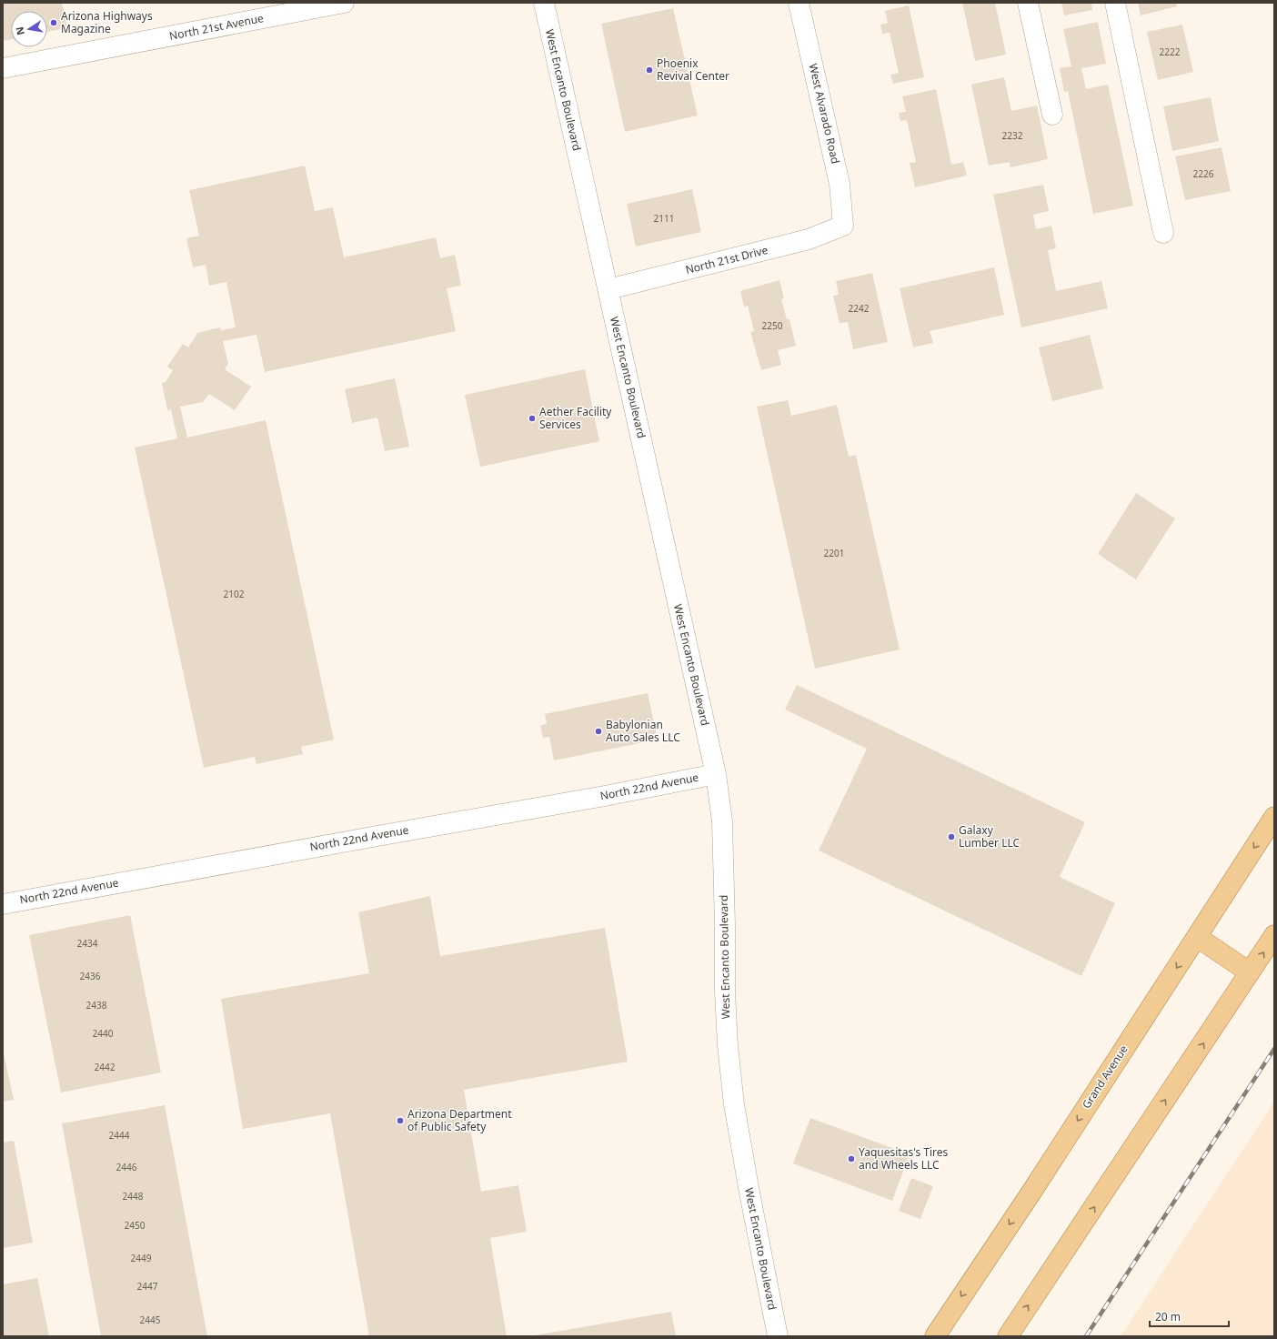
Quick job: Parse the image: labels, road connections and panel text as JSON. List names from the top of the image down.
{
  "streets": {
    "main road": ["Grand Avenue"],
    "street": [
      "North 21st Avenue",
      "West Encanto Boulevard",
      "West Alvarado Road",
      "North 21st Drive",
      "North 22nd Avenue"
    ]
  },
  "crossings": [
    ["West Encanto Boulevard", "North 21st Drive"],
    ["West Encanto Boulevard", "North 22nd Avenue"],
    ["West Alvarado Road", "North 21st Drive"]
  ],
  "places": [
    "Arizona Highways Magazine",
    "Phoenix Revival Center",
    "Aether Facility Services",
    "Babylonian Auto Sales LLC",
    "Galaxy Lumber LLC",
    "Arizona Department of Public Safety",
    "Yaquesitas's Tires and Wheels LLC"
  ],
  "house_numbers": [
    "2222",
    "2232",
    "2226",
    "2111",
    "2242",
    "2250",
    "2201",
    "2102",
    "2434",
    "2436",
    "2438",
    "2440",
    "2442",
    "2444",
    "2446",
    "2448",
    "2450",
    "2449",
    "2447",
    "2445"
  ],
  "scale_bar": "20 m",
  "north": "left"
}
